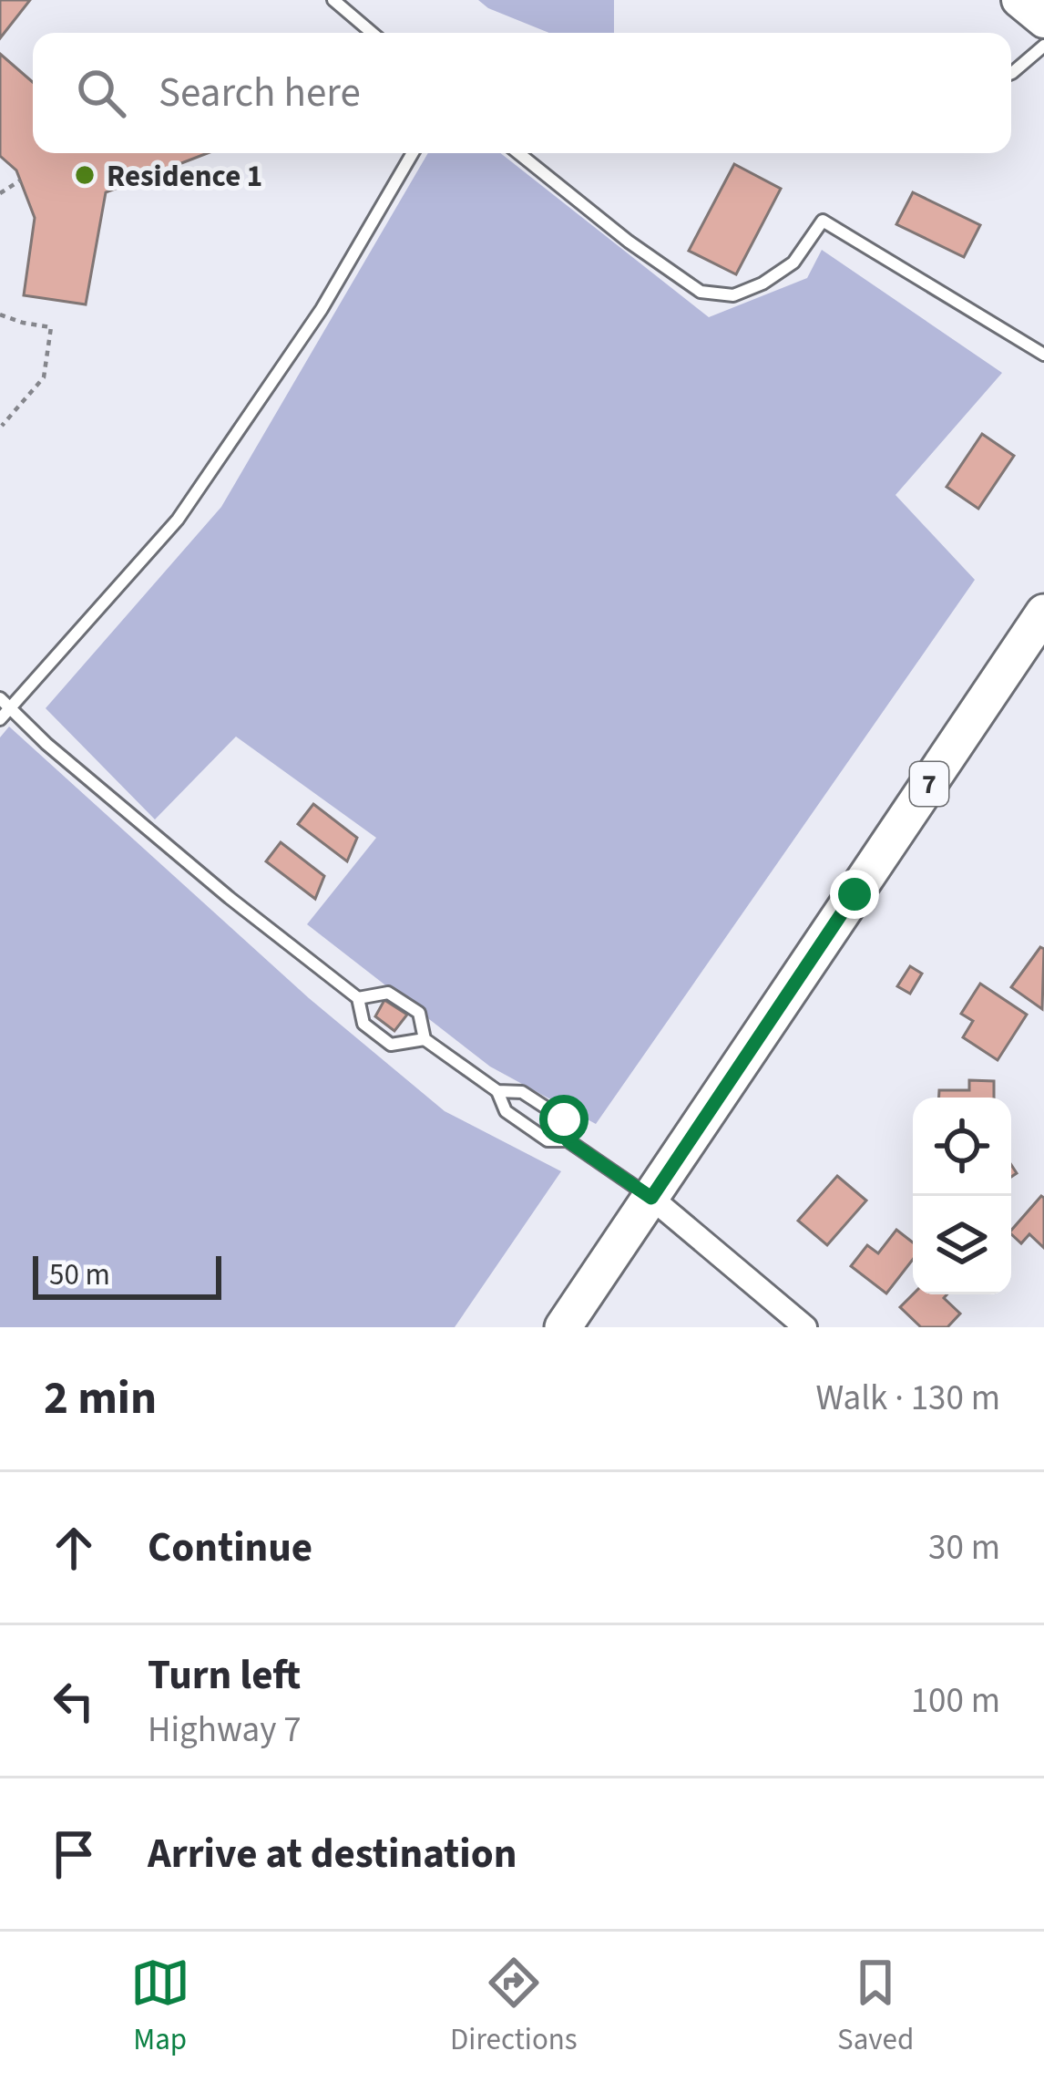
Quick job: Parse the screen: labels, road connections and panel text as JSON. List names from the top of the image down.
{
  "streets": {
    "main road": ["7"]
  },
  "places": ["Residence 1"],
  "scale_bar": "50 m",
  "page": {
    "search": "Search here",
    "scale": "50 m",
    "heading": ["2 min", "Walk · 130 m"],
    "list": [
      ["Continue", "30 m"],
      ["Turn left", "Highway 7", "100 m"],
      "Arrive at destination"
    ],
    "nav": ["Map", "Directions", "Saved"]
  }
}
